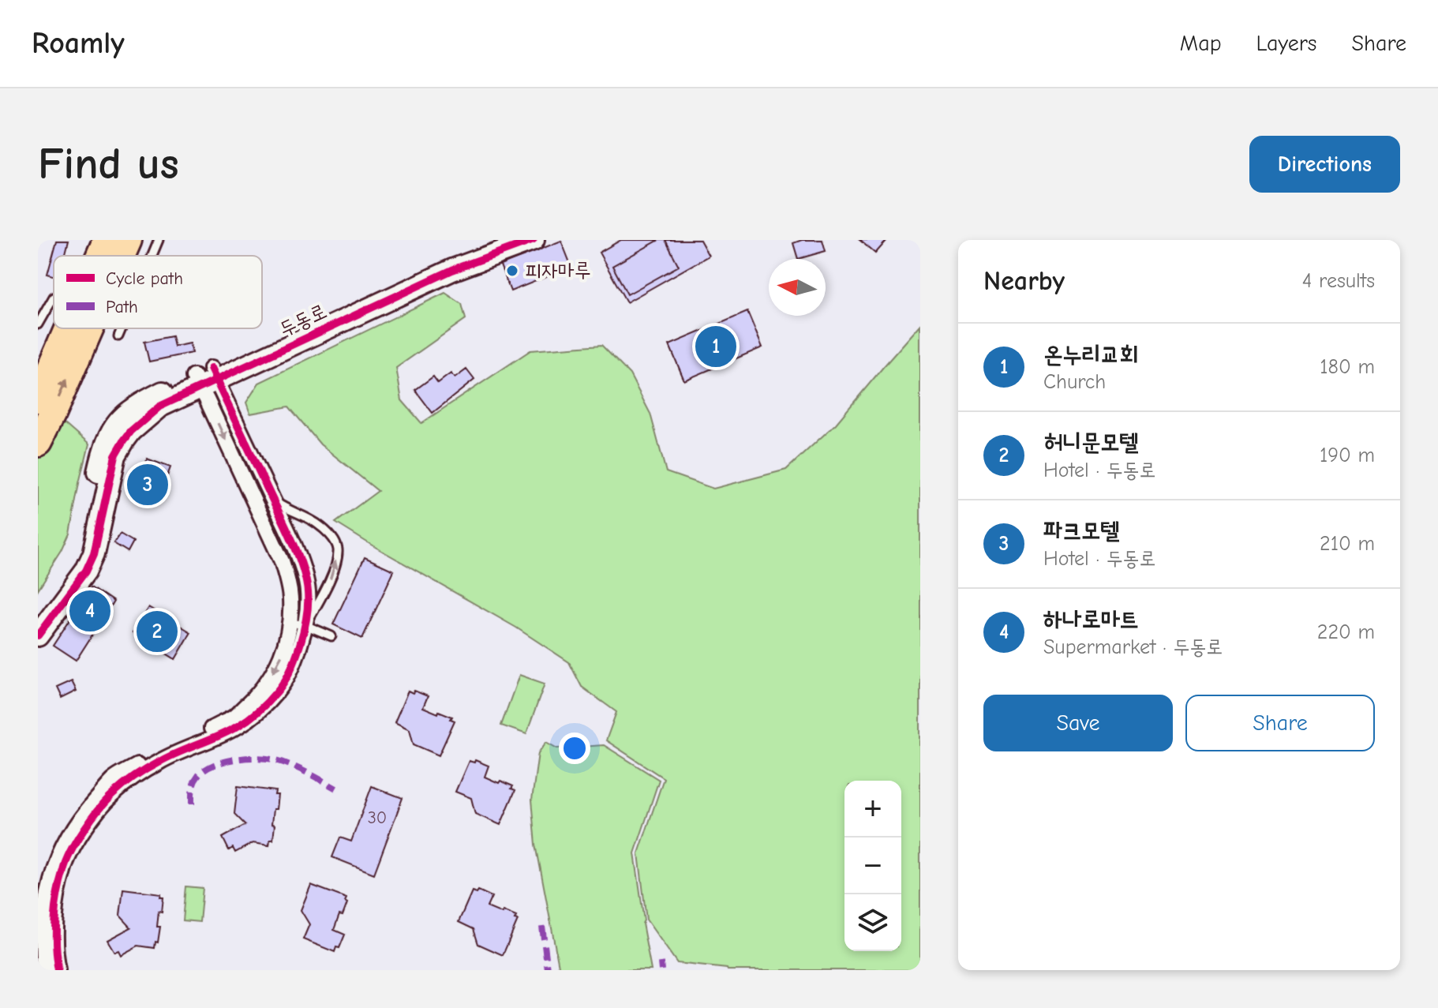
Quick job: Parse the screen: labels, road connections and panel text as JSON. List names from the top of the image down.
{
  "streets": {
    "street": ["두동로"]
  },
  "places": ["피자마루"],
  "house_numbers": ["30"],
  "legend": ["Cycle path", "Path"],
  "north": "left",
  "page": {
    "header": "Roamly",
    "nav": ["Map", "Layers", "Share"],
    "buttons": [
      "Directions",
      ["Save", "Share"]
    ],
    "title": "Find us",
    "heading": ["Nearby", "4 results"],
    "list": [
      {
        "mark": "1",
        "name": "온누리교회",
        "note": "Church",
        "value": "180 m"
      },
      {
        "mark": "2",
        "name": "허니문모텔",
        "note": "Hotel · 두동로",
        "value": "190 m"
      },
      {
        "mark": "3",
        "name": "파크모텔",
        "note": "Hotel · 두동로",
        "value": "210 m"
      },
      {
        "mark": "4",
        "name": "하나로마트",
        "note": "Supermarket · 두동로",
        "value": "220 m"
      }
    ],
    "pins": [
      "1",
      "3",
      "4",
      "2"
    ],
    "map_buttons": ["+", "−"]
  }
}
